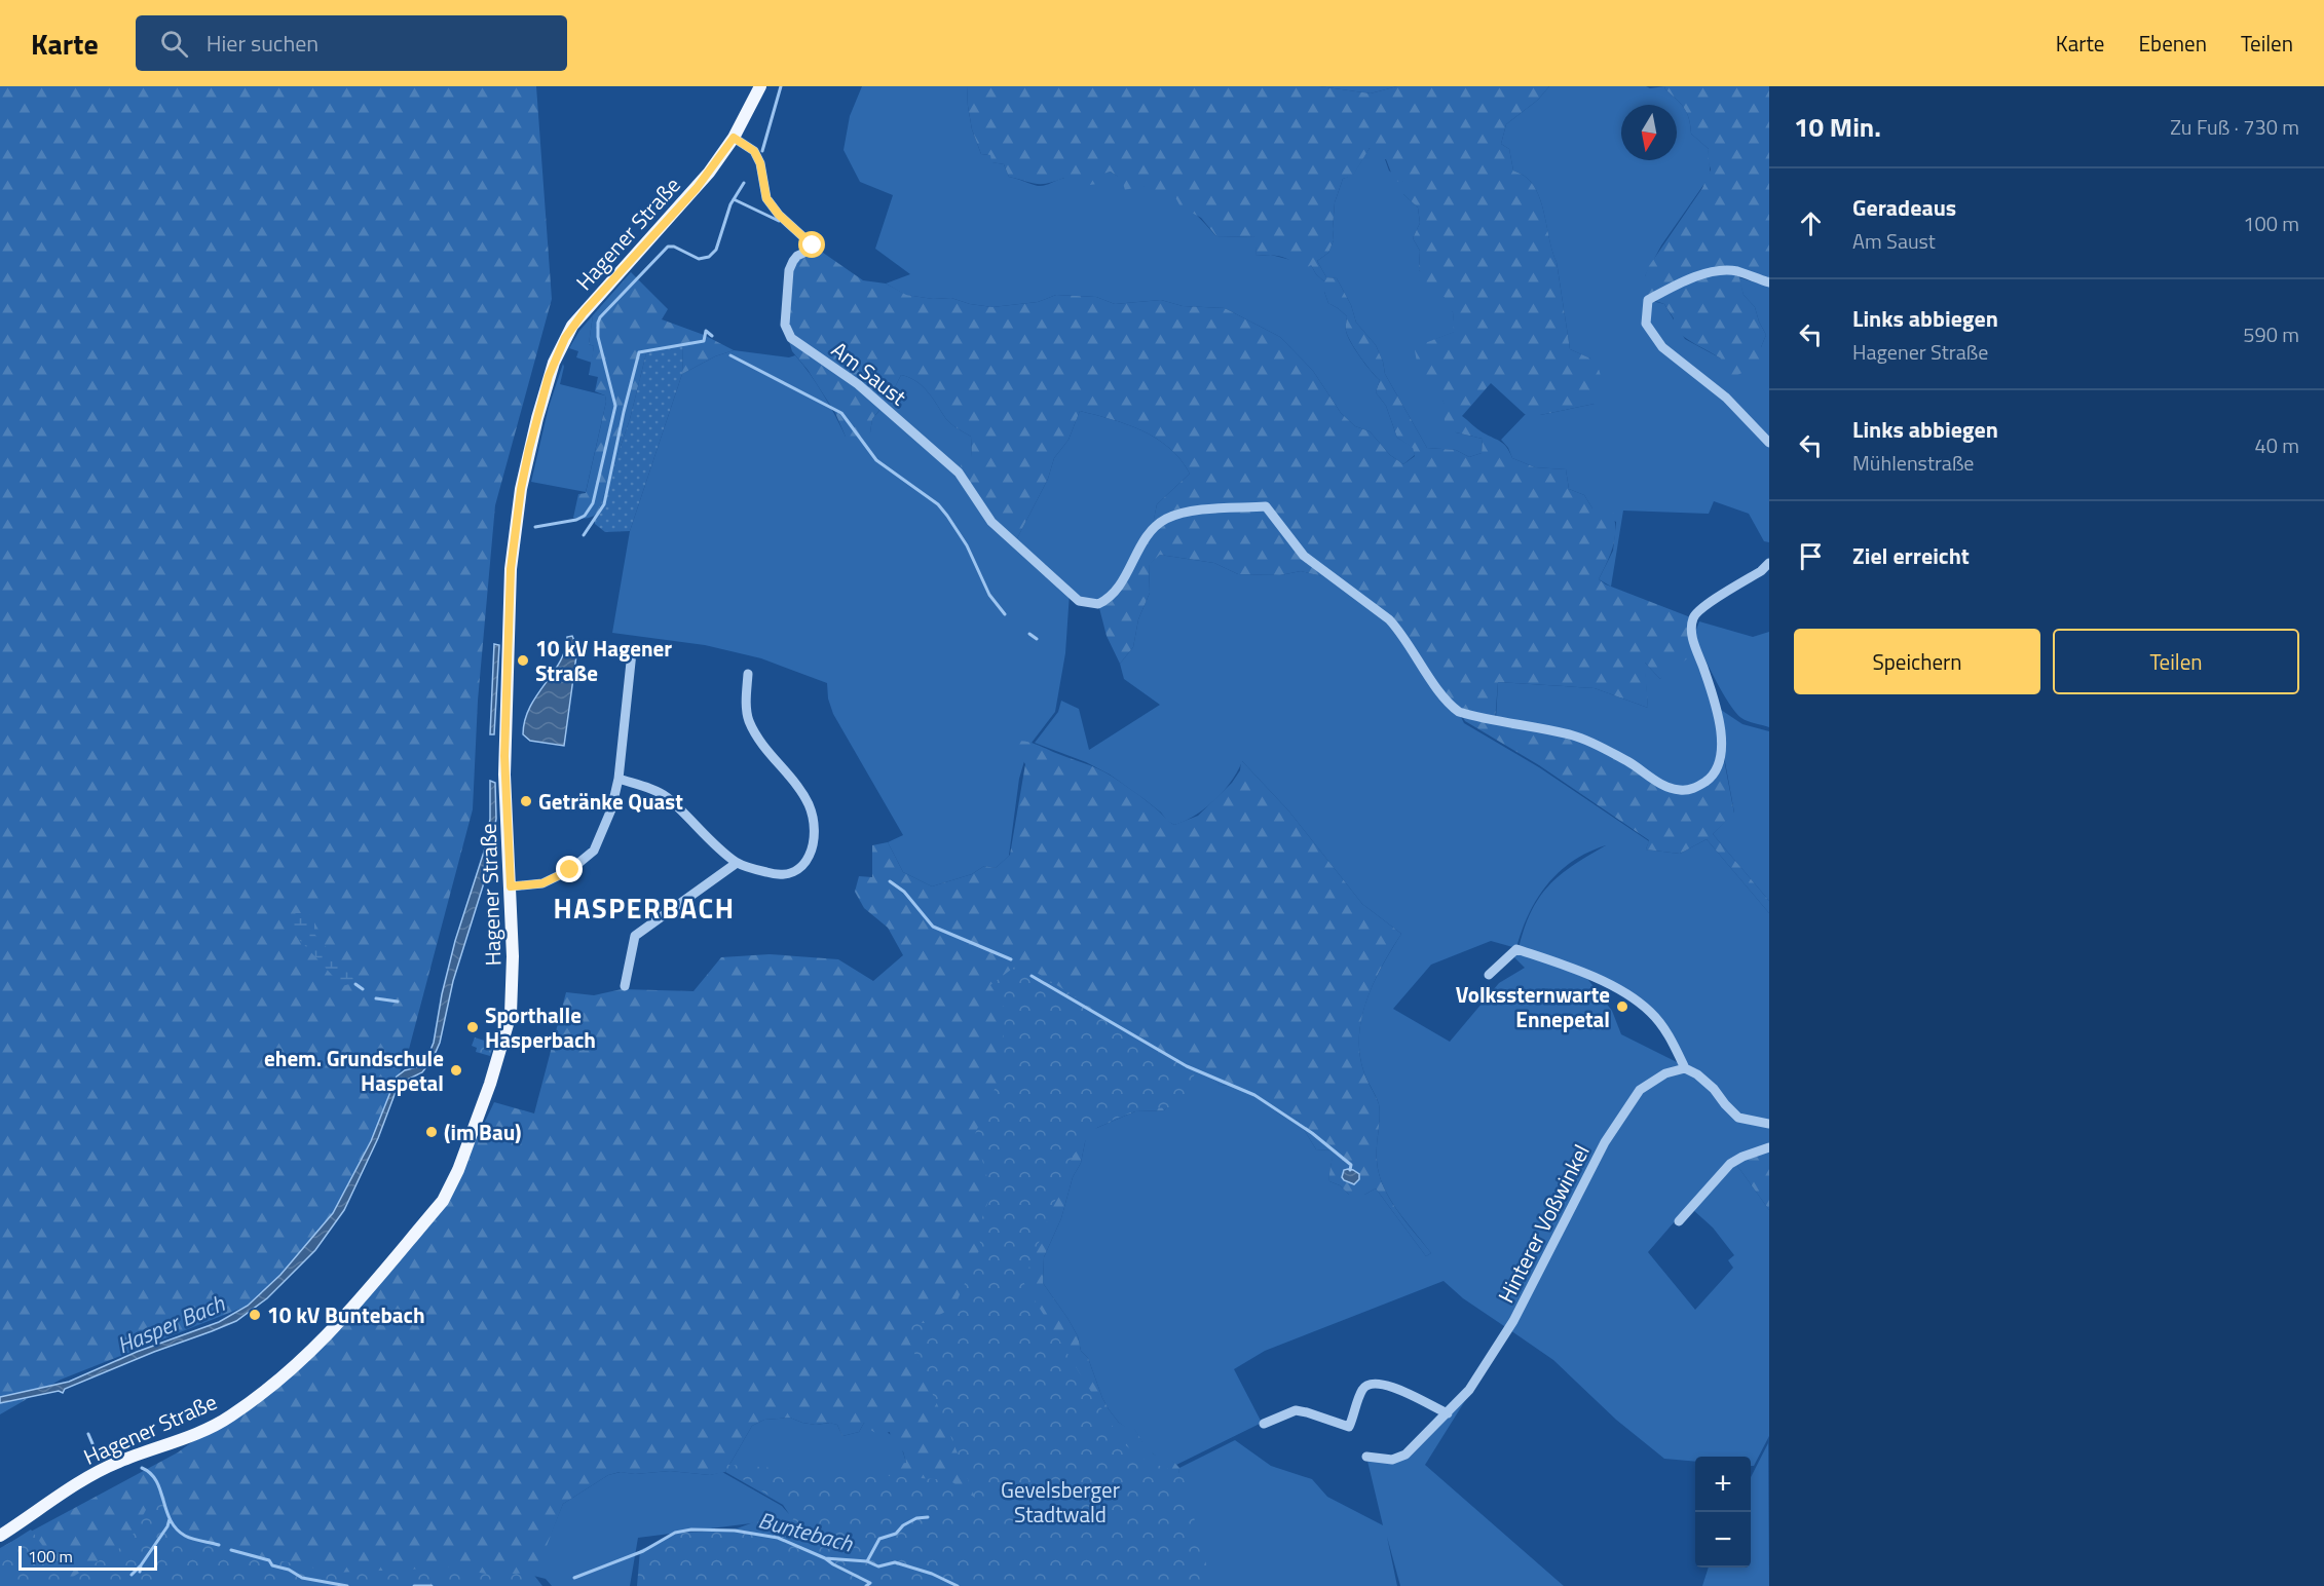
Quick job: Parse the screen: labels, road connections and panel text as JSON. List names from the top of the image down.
{
  "streets": {
    "main road": ["Hagener Straße"],
    "street": ["Am Saust", "Hinterer Voßwinkel"]
  },
  "crossings": [
    ["Hagener Straße", "Am Saust"]
  ],
  "districts": ["HASPERBACH"],
  "water": ["Hasper Bach", "Buntebach"],
  "parks": ["Gevelsberger Stadtwald"],
  "places": [
    "10 kV Hagener Straße",
    "Getränke Quast",
    "Volkssternwarte Ennepetal",
    "Sporthalle Hasperbach",
    "ehem. Grundschule Haspetal",
    "(im Bau)",
    "10 kV Buntebach"
  ],
  "scale_bar": "100 m",
  "north": "bottom",
  "page": {
    "header": "Karte",
    "search": "Hier suchen",
    "nav": ["Karte", "Ebenen", "Teilen"],
    "heading": ["10 Min.", "Zu Fuß · 730 m"],
    "list": [
      ["Geradeaus", "Am Saust", "100 m"],
      ["Links abbiegen", "Hagener Straße", "590 m"],
      ["Links abbiegen", "Mühlenstraße", "40 m"],
      "Ziel erreicht"
    ],
    "buttons": ["Speichern", "Teilen"],
    "map_buttons": ["+", "−"],
    "scale": "100 m"
  }
}
